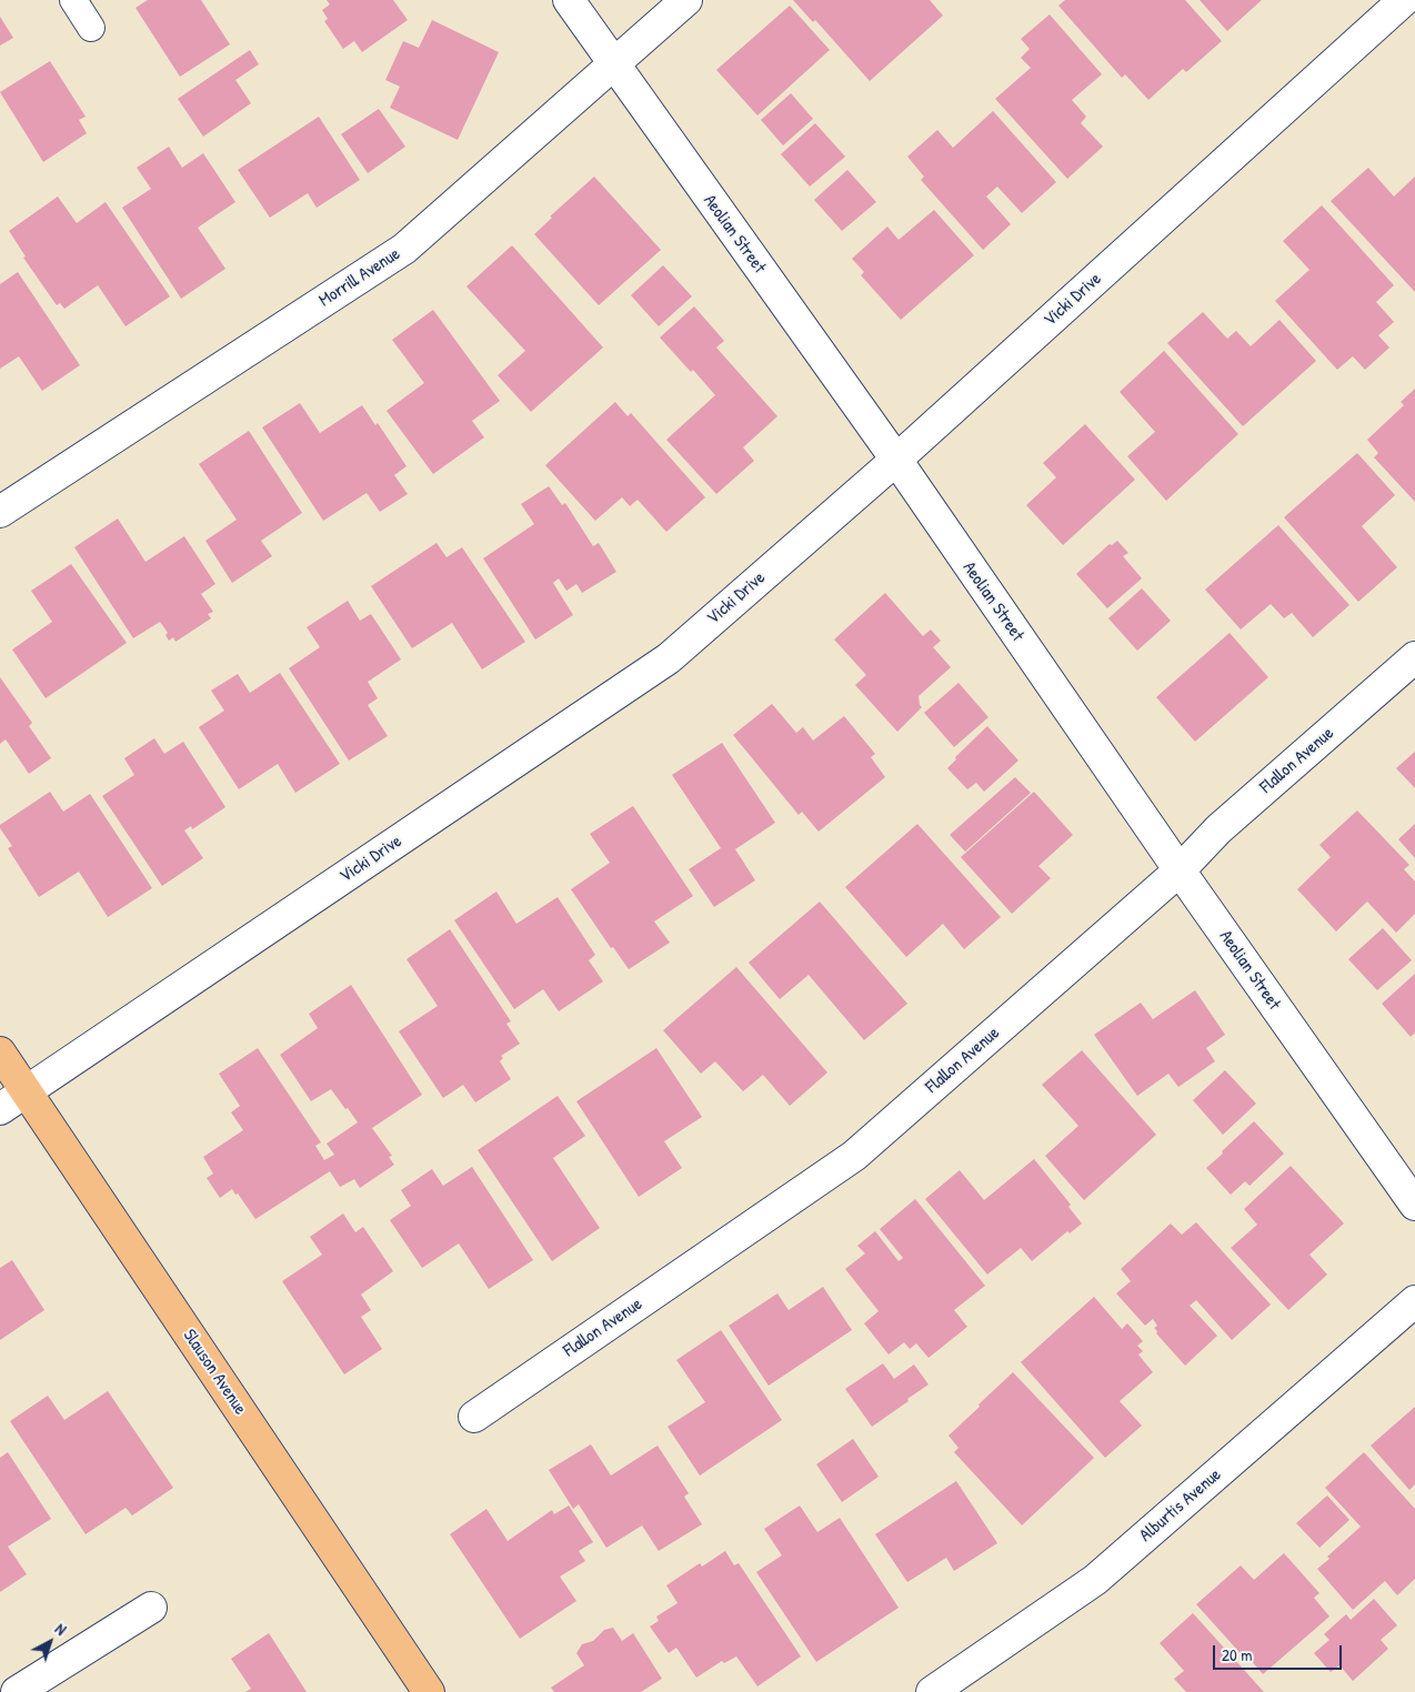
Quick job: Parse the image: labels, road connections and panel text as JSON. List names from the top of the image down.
{
  "streets": {
    "main road": ["Slauson Avenue"],
    "street": [
      "Aeolian Street",
      "Morrill Avenue",
      "Vicki Drive",
      "Flallon Avenue",
      "Alburtis Avenue"
    ]
  },
  "crossings": [
    ["Aeolian Street", "Morrill Avenue"],
    ["Aeolian Street", "Vicki Drive"],
    ["Aeolian Street", "Flallon Avenue"],
    ["Vicki Drive", "Slauson Avenue"]
  ],
  "scale_bar": "20 m",
  "north": "top right"
}
